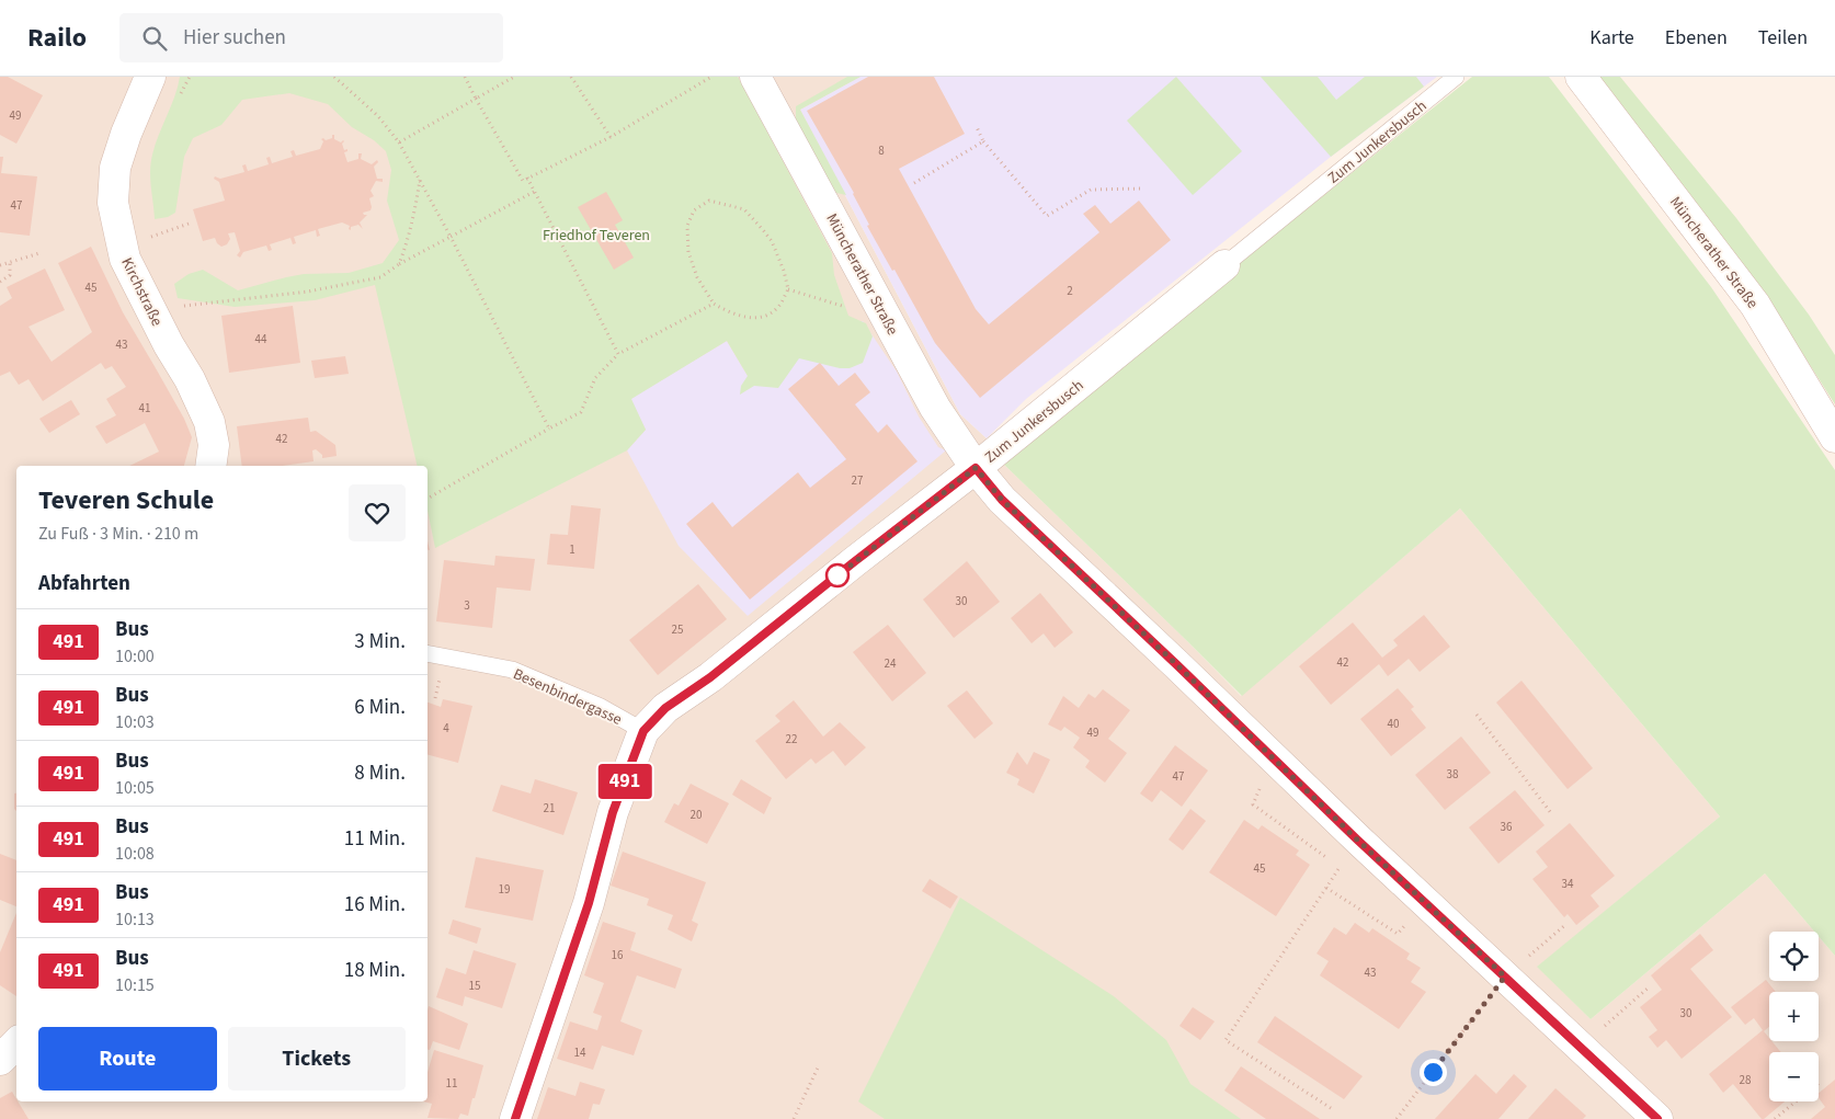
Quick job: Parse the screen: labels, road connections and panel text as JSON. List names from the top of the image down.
{
  "streets": {
    "street": ["Zum Junkersbusch", "Müncherather Straße", "Kirchstraße"],
    "lane": ["Besenbindergasse"]
  },
  "crossings": [
    ["Zum Junkersbusch", "Müncherather Straße"],
    ["Zum Junkersbusch", "Besenbindergasse"]
  ],
  "parks": ["Friedhof Teveren"],
  "lines": ["bus line 491"],
  "house_numbers": [
    "49",
    "8",
    "47",
    "45",
    "2",
    "44",
    "43",
    "41",
    "42",
    "27",
    "1",
    "30",
    "3",
    "25",
    "42",
    "24",
    "40",
    "4",
    "49",
    "22",
    "38",
    "47",
    "21",
    "20",
    "36",
    "45",
    "34",
    "19",
    "16",
    "43",
    "15",
    "30",
    "14",
    "28",
    "11"
  ],
  "page": {
    "header": "Railo",
    "search": "Hier suchen",
    "nav": ["Karte", "Ebenen", "Teilen"],
    "on_map": "491",
    "heading": [
      ["Teveren Schule", "Zu Fuß · 3 Min. · 210 m"],
      "Abfahrten"
    ],
    "list": [
      {
        "mark": "491",
        "name": "Bus",
        "note": "10:00",
        "value": "3 Min."
      },
      {
        "mark": "491",
        "name": "Bus",
        "note": "10:03",
        "value": "6 Min."
      },
      {
        "mark": "491",
        "name": "Bus",
        "note": "10:05",
        "value": "8 Min."
      },
      {
        "mark": "491",
        "name": "Bus",
        "note": "10:08",
        "value": "11 Min."
      },
      {
        "mark": "491",
        "name": "Bus",
        "note": "10:13",
        "value": "16 Min."
      },
      {
        "mark": "491",
        "name": "Bus",
        "note": "10:15",
        "value": "18 Min."
      }
    ],
    "map_buttons": ["+", "−"],
    "buttons": ["Route", "Tickets"]
  }
}
